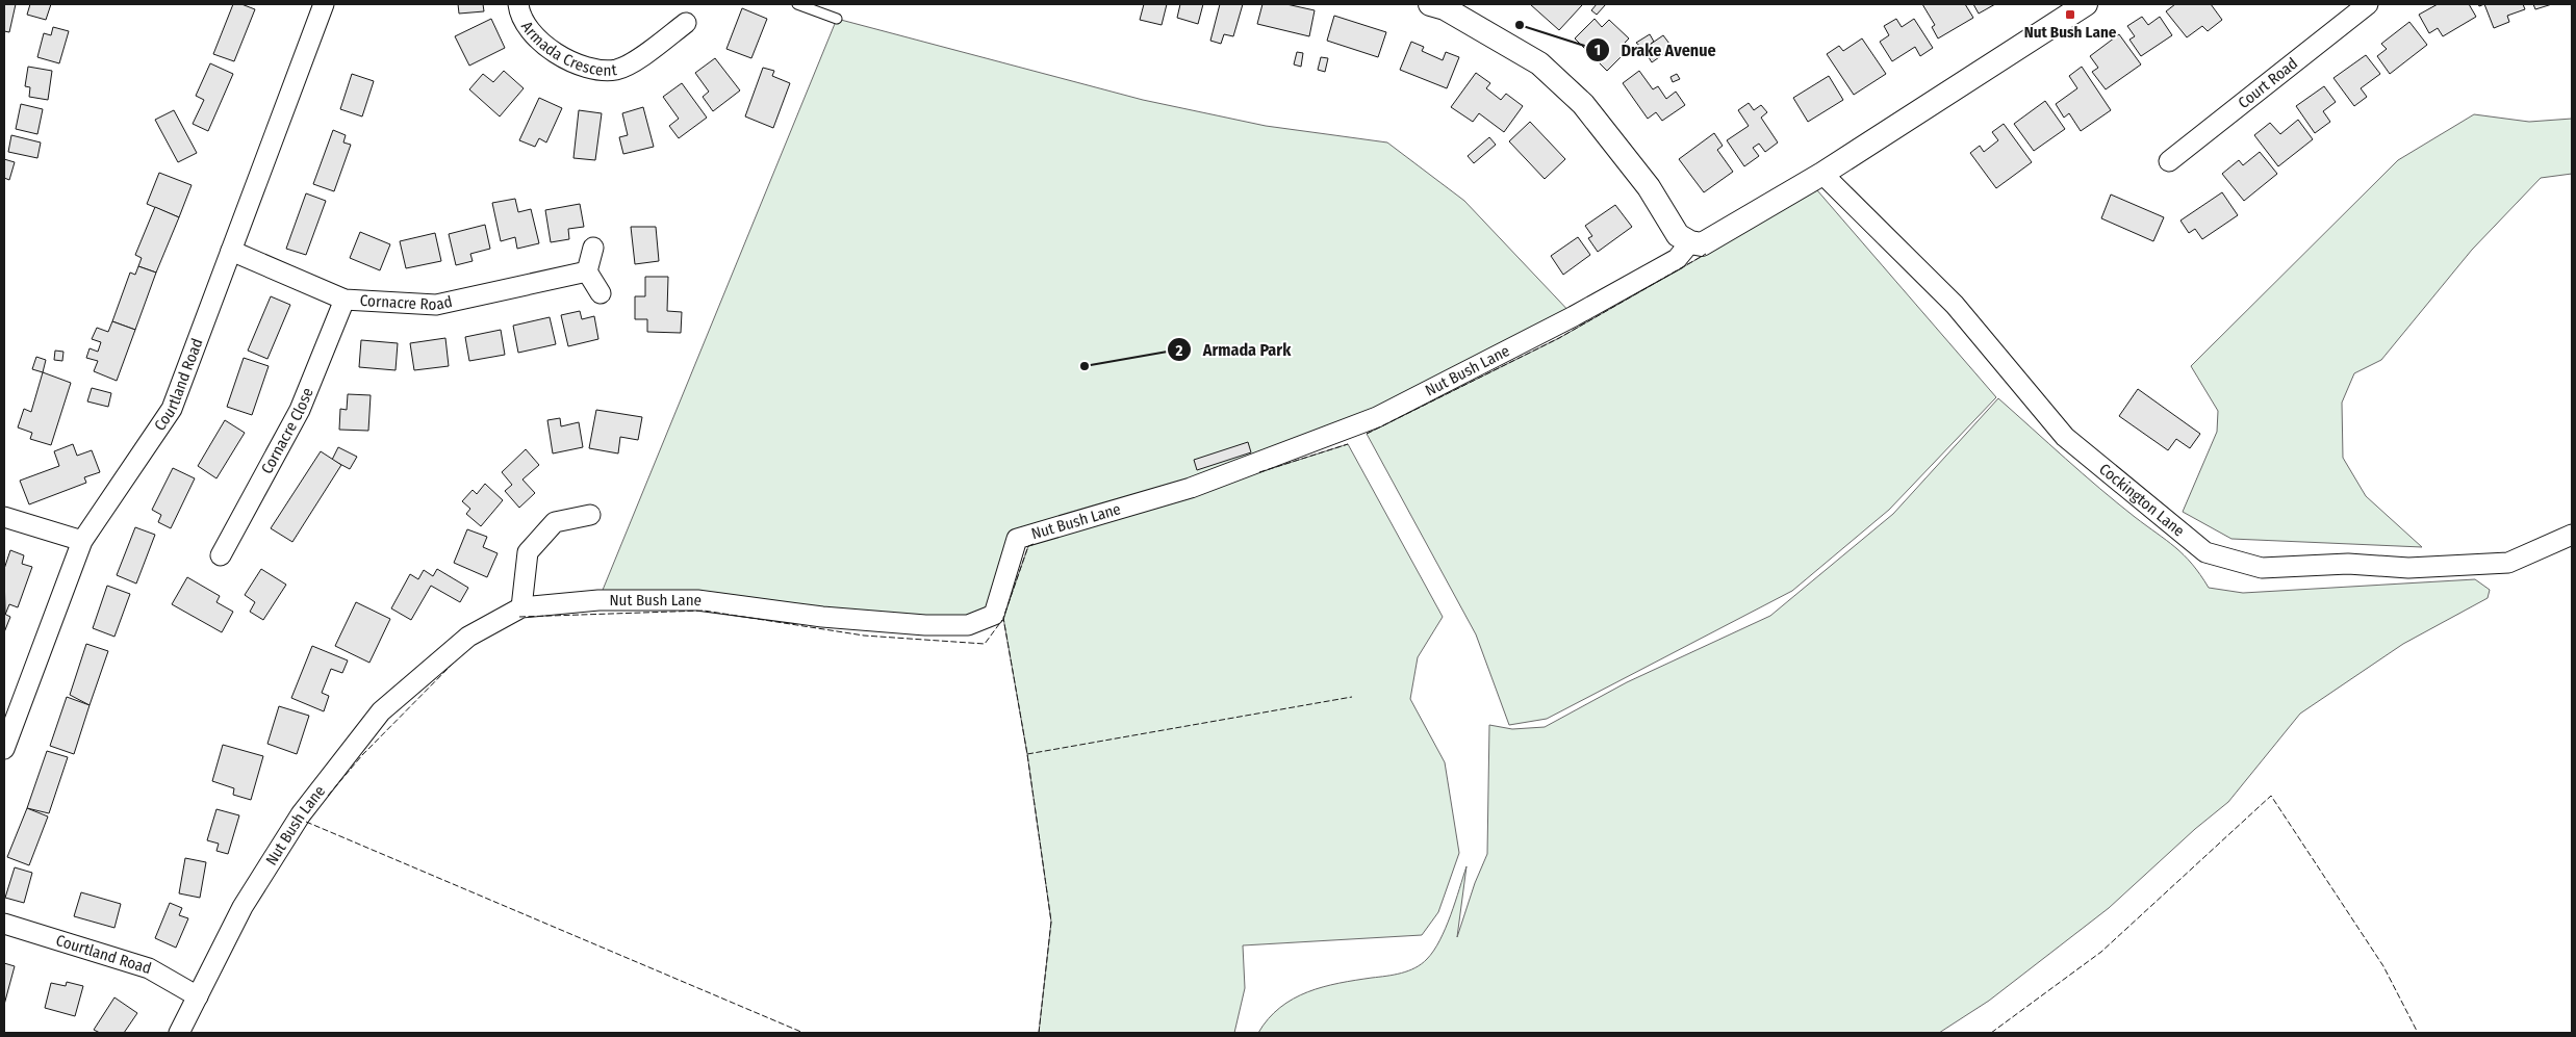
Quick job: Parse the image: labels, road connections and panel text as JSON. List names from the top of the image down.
{
  "streets": {
    "street": [
      "Armada Crescent",
      "Court Road",
      "Cornacre Road",
      "Nut Bush Lane",
      "Courtland Road",
      "Cornacre Close",
      "Cockington Lane"
    ]
  },
  "crossings": [
    ["Cornacre Road", "Courtland Road"],
    ["Cornacre Road", "Cornacre Close"],
    ["Nut Bush Lane", "Courtland Road"]
  ],
  "places": {
    "transit": ["Nut Bush Lane"],
    "other": ["Drake Avenue", "Armada Park"]
  }
}
